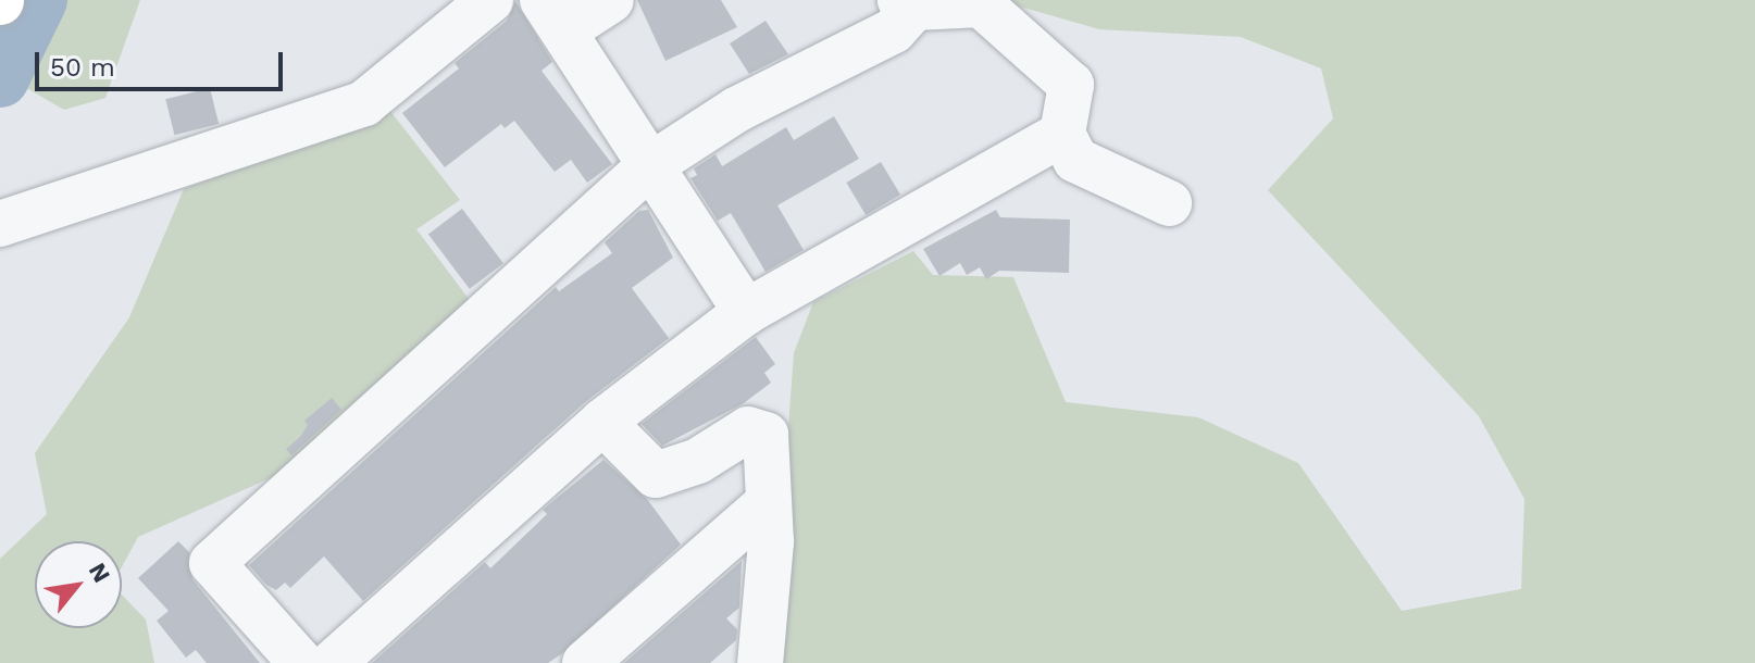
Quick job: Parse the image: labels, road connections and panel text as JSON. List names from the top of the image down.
{
  "scale_bar": "50 m",
  "north": "top right"
}
